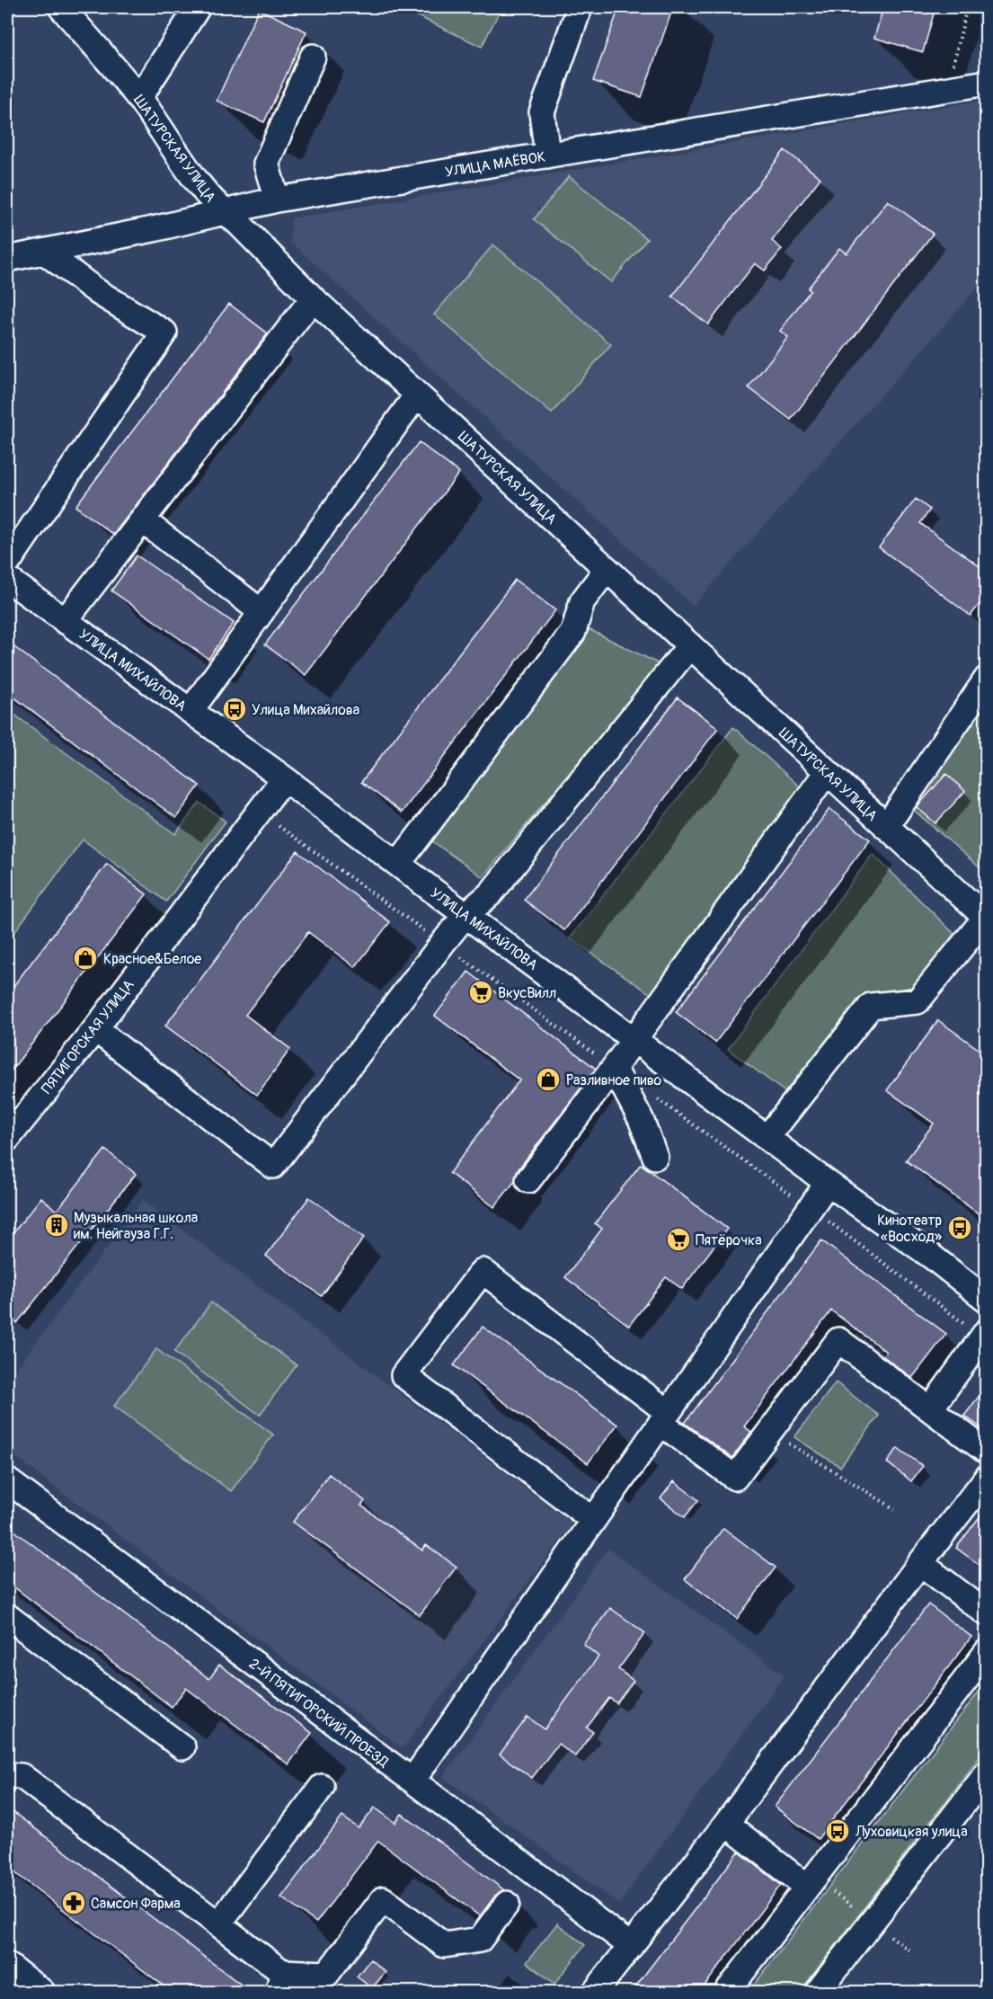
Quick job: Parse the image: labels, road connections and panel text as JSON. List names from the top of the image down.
{
  "streets": {
    "street": [
      "ШАТУРСКАЯ УЛИЦА",
      "УЛИЦА МАЁВОК",
      "УЛИЦА МИХАЙЛОВА",
      "ПЯТИГОРСКАЯ УЛИЦА",
      "2-Й ПЯТИГОРСКИЙ ПРОЕЗД"
    ]
  },
  "crossings": [
    ["ШАТУРСКАЯ УЛИЦА", "УЛИЦА МАЁВОК"],
    ["УЛИЦА МИХАЙЛОВА", "ПЯТИГОРСКАЯ УЛИЦА"]
  ],
  "places": {
    "bus stop": ["Улица Михайлова", "Кинотеатр «Восход»", "Луховицкая улица"],
    "shop": ["Красное&Белое", "Разливное пиво"],
    "supermarket": ["ВкусВилл", "Пятёрочка"],
    "building": ["Музыкальная школа им. Нейгауза Г.Г."],
    "pharmacy": ["Самсон Фарма"]
  }
}
